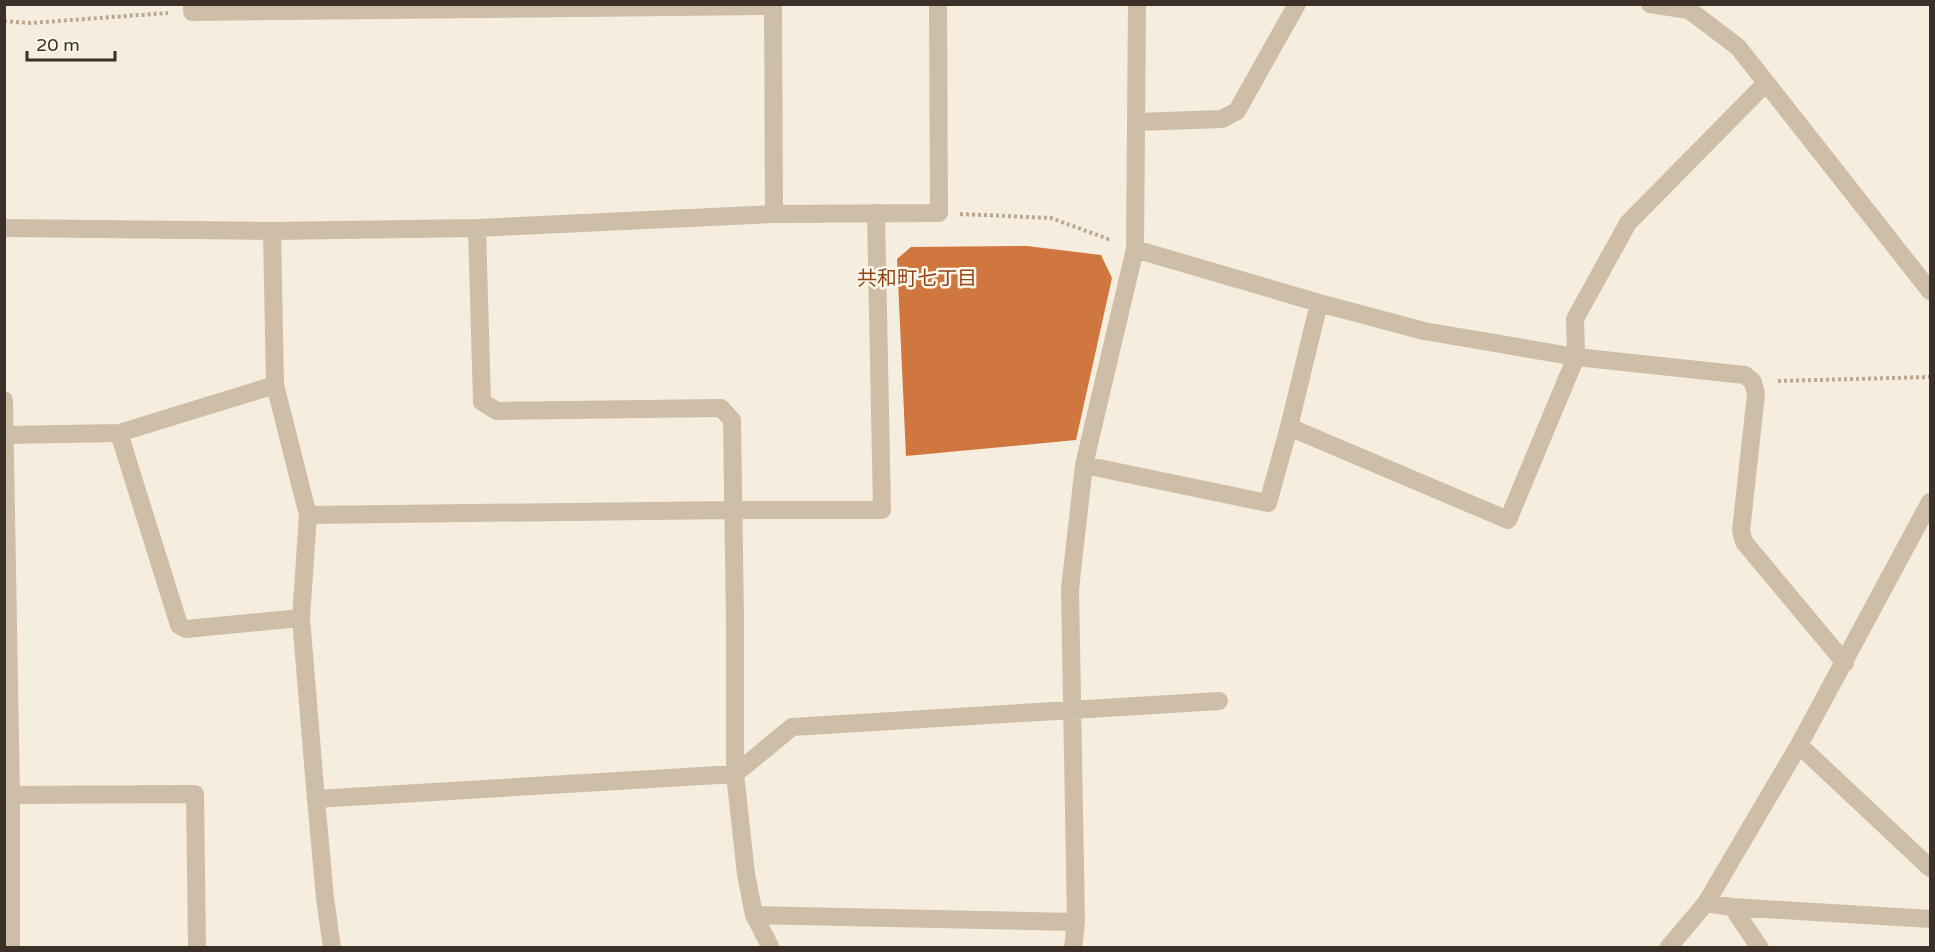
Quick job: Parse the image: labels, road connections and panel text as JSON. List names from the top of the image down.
{
  "districts": ["共和町七丁目"],
  "scale_bar": "20 m"
}
